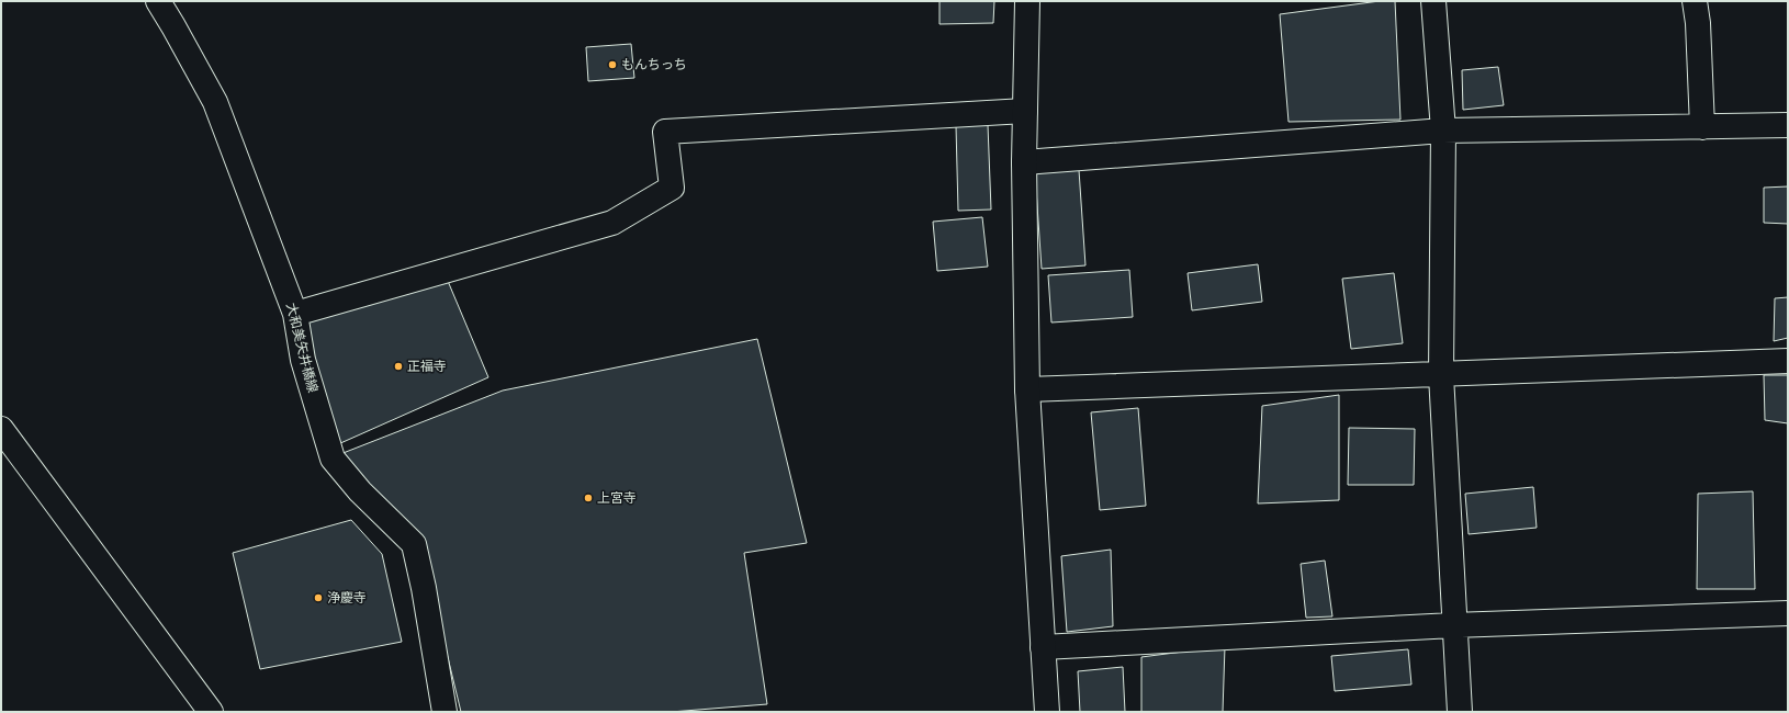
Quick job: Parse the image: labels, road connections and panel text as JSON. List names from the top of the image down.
{
  "streets": {
    "street": ["大和美矢井橋線"]
  },
  "places": [
    "もんちっち",
    "正福寺",
    "上宮寺",
    "浄慶寺"
  ]
}
